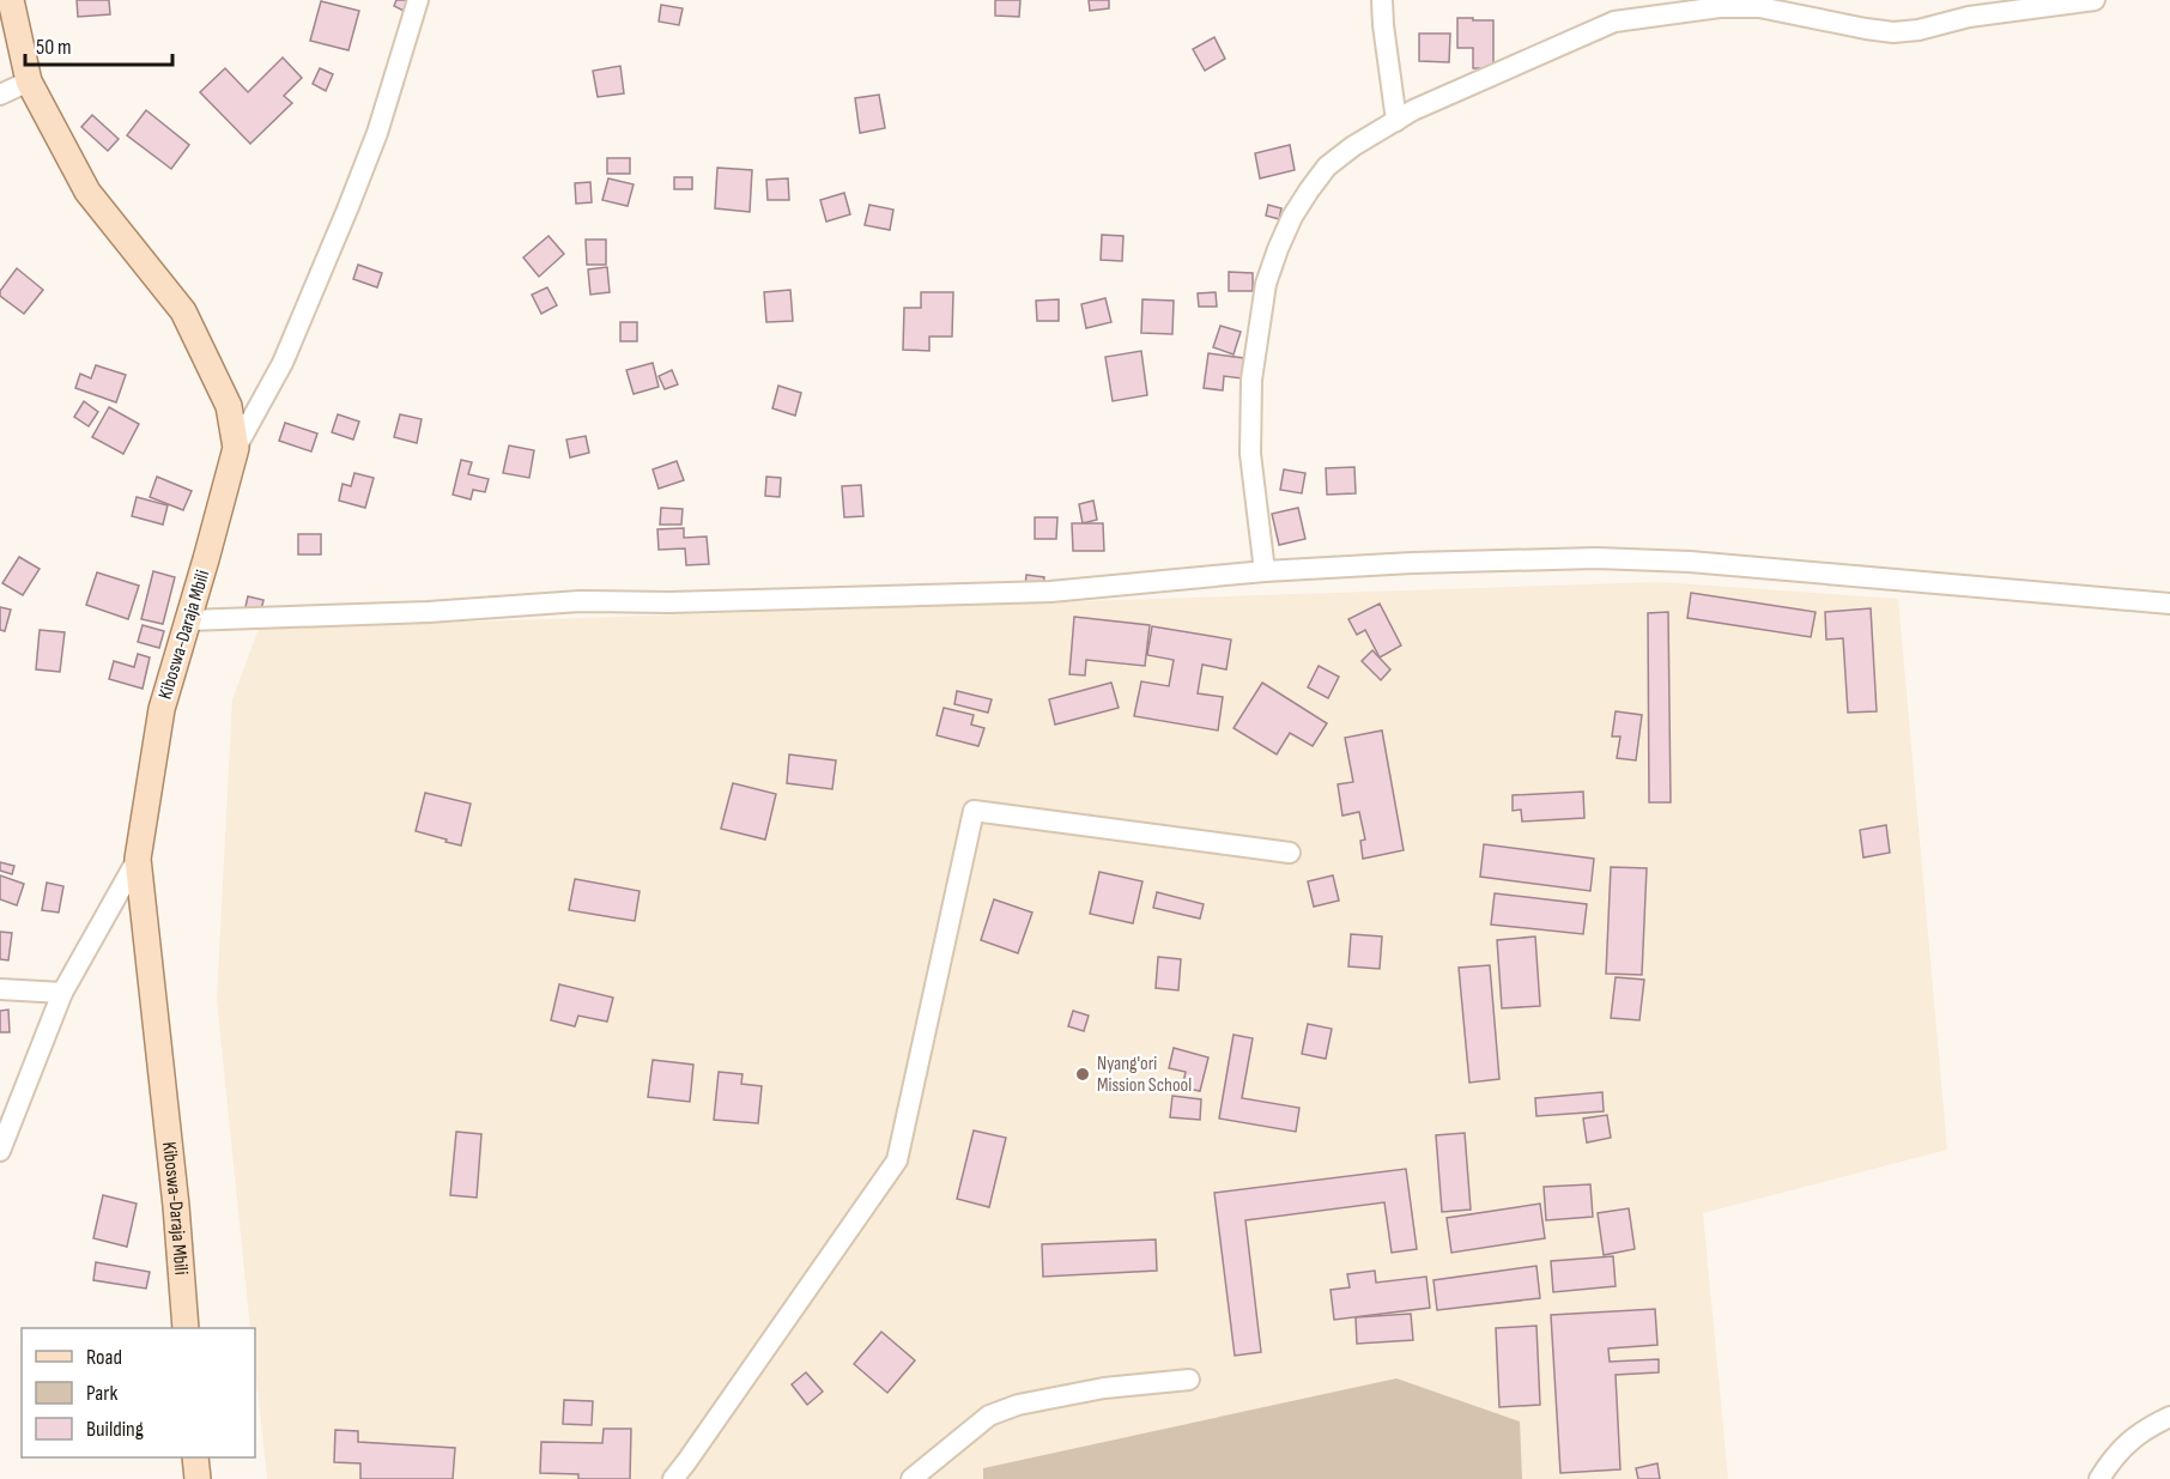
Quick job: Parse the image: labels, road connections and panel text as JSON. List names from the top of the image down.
{
  "streets": {
    "main road": ["Kiboswa-Daraja Mbili"]
  },
  "places": ["Nyang'ori Mission School"],
  "legend": ["Road", "Park", "Building"],
  "scale_bar": "50 m"
}
